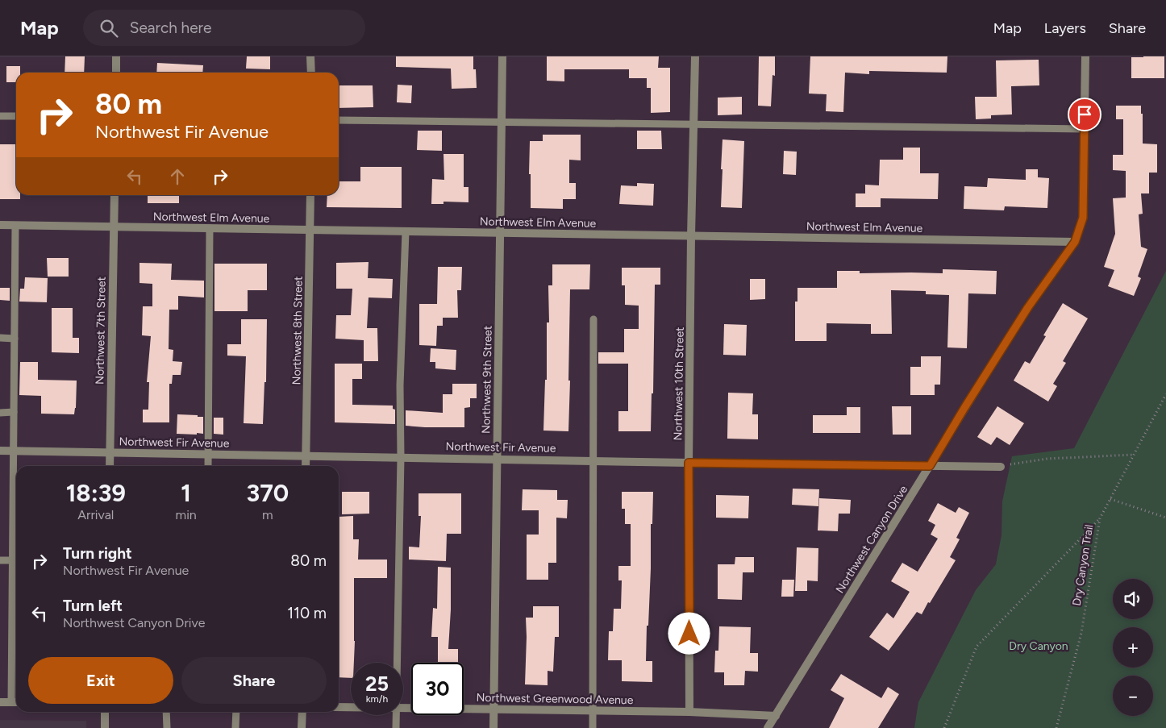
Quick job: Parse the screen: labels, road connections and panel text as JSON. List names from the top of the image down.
{
  "streets": {
    "street": [
      "Northwest Elm Avenue",
      "Northwest 7th Street",
      "Northwest 8th Street",
      "Northwest 9th Street",
      "Northwest 10th Street",
      "Northwest Fir Avenue",
      "Northwest Canyon Drive",
      "Northwest Greenwood Avenue"
    ],
    "path": ["Dry Canyon Trail"]
  },
  "crossings": [
    ["Northwest Elm Avenue", "Northwest 7th Street"],
    ["Northwest Elm Avenue", "Northwest 8th Street"],
    ["Northwest Elm Avenue", "Northwest 9th Street"],
    ["Northwest Elm Avenue", "Northwest 10th Street"],
    ["Northwest Elm Avenue", "Northwest Canyon Drive"],
    ["Northwest 7th Street", "Northwest Fir Avenue"],
    ["Northwest 8th Street", "Northwest Fir Avenue"],
    ["Northwest 9th Street", "Northwest Fir Avenue"],
    ["Northwest 9th Street", "Northwest Greenwood Avenue"],
    ["Northwest 10th Street", "Northwest Fir Avenue"],
    ["Northwest 10th Street", "Northwest Greenwood Avenue"],
    ["Northwest Fir Avenue", "Northwest Canyon Drive"],
    ["Northwest Canyon Drive", "Northwest Greenwood Avenue"]
  ],
  "parks": ["Dry Canyon"],
  "page": {
    "header": "Map",
    "search": "Search here",
    "nav": ["Map", "Layers", "Share"],
    "turn": ["80 m", "Northwest Fir Avenue"],
    "eta": [
      "18:39",
      "Arrival",
      "1",
      "min",
      "370",
      "m"
    ],
    "list": [
      {
        "name": "Turn right",
        "note": "Northwest Fir Avenue",
        "value": "80 m"
      },
      {
        "name": "Turn left",
        "note": "Northwest Canyon Drive",
        "value": "110 m"
      }
    ],
    "map_buttons": ["+", "−"],
    "buttons": ["Exit", "Share"],
    "speed": "25 km/h",
    "limit": "30"
  }
}
